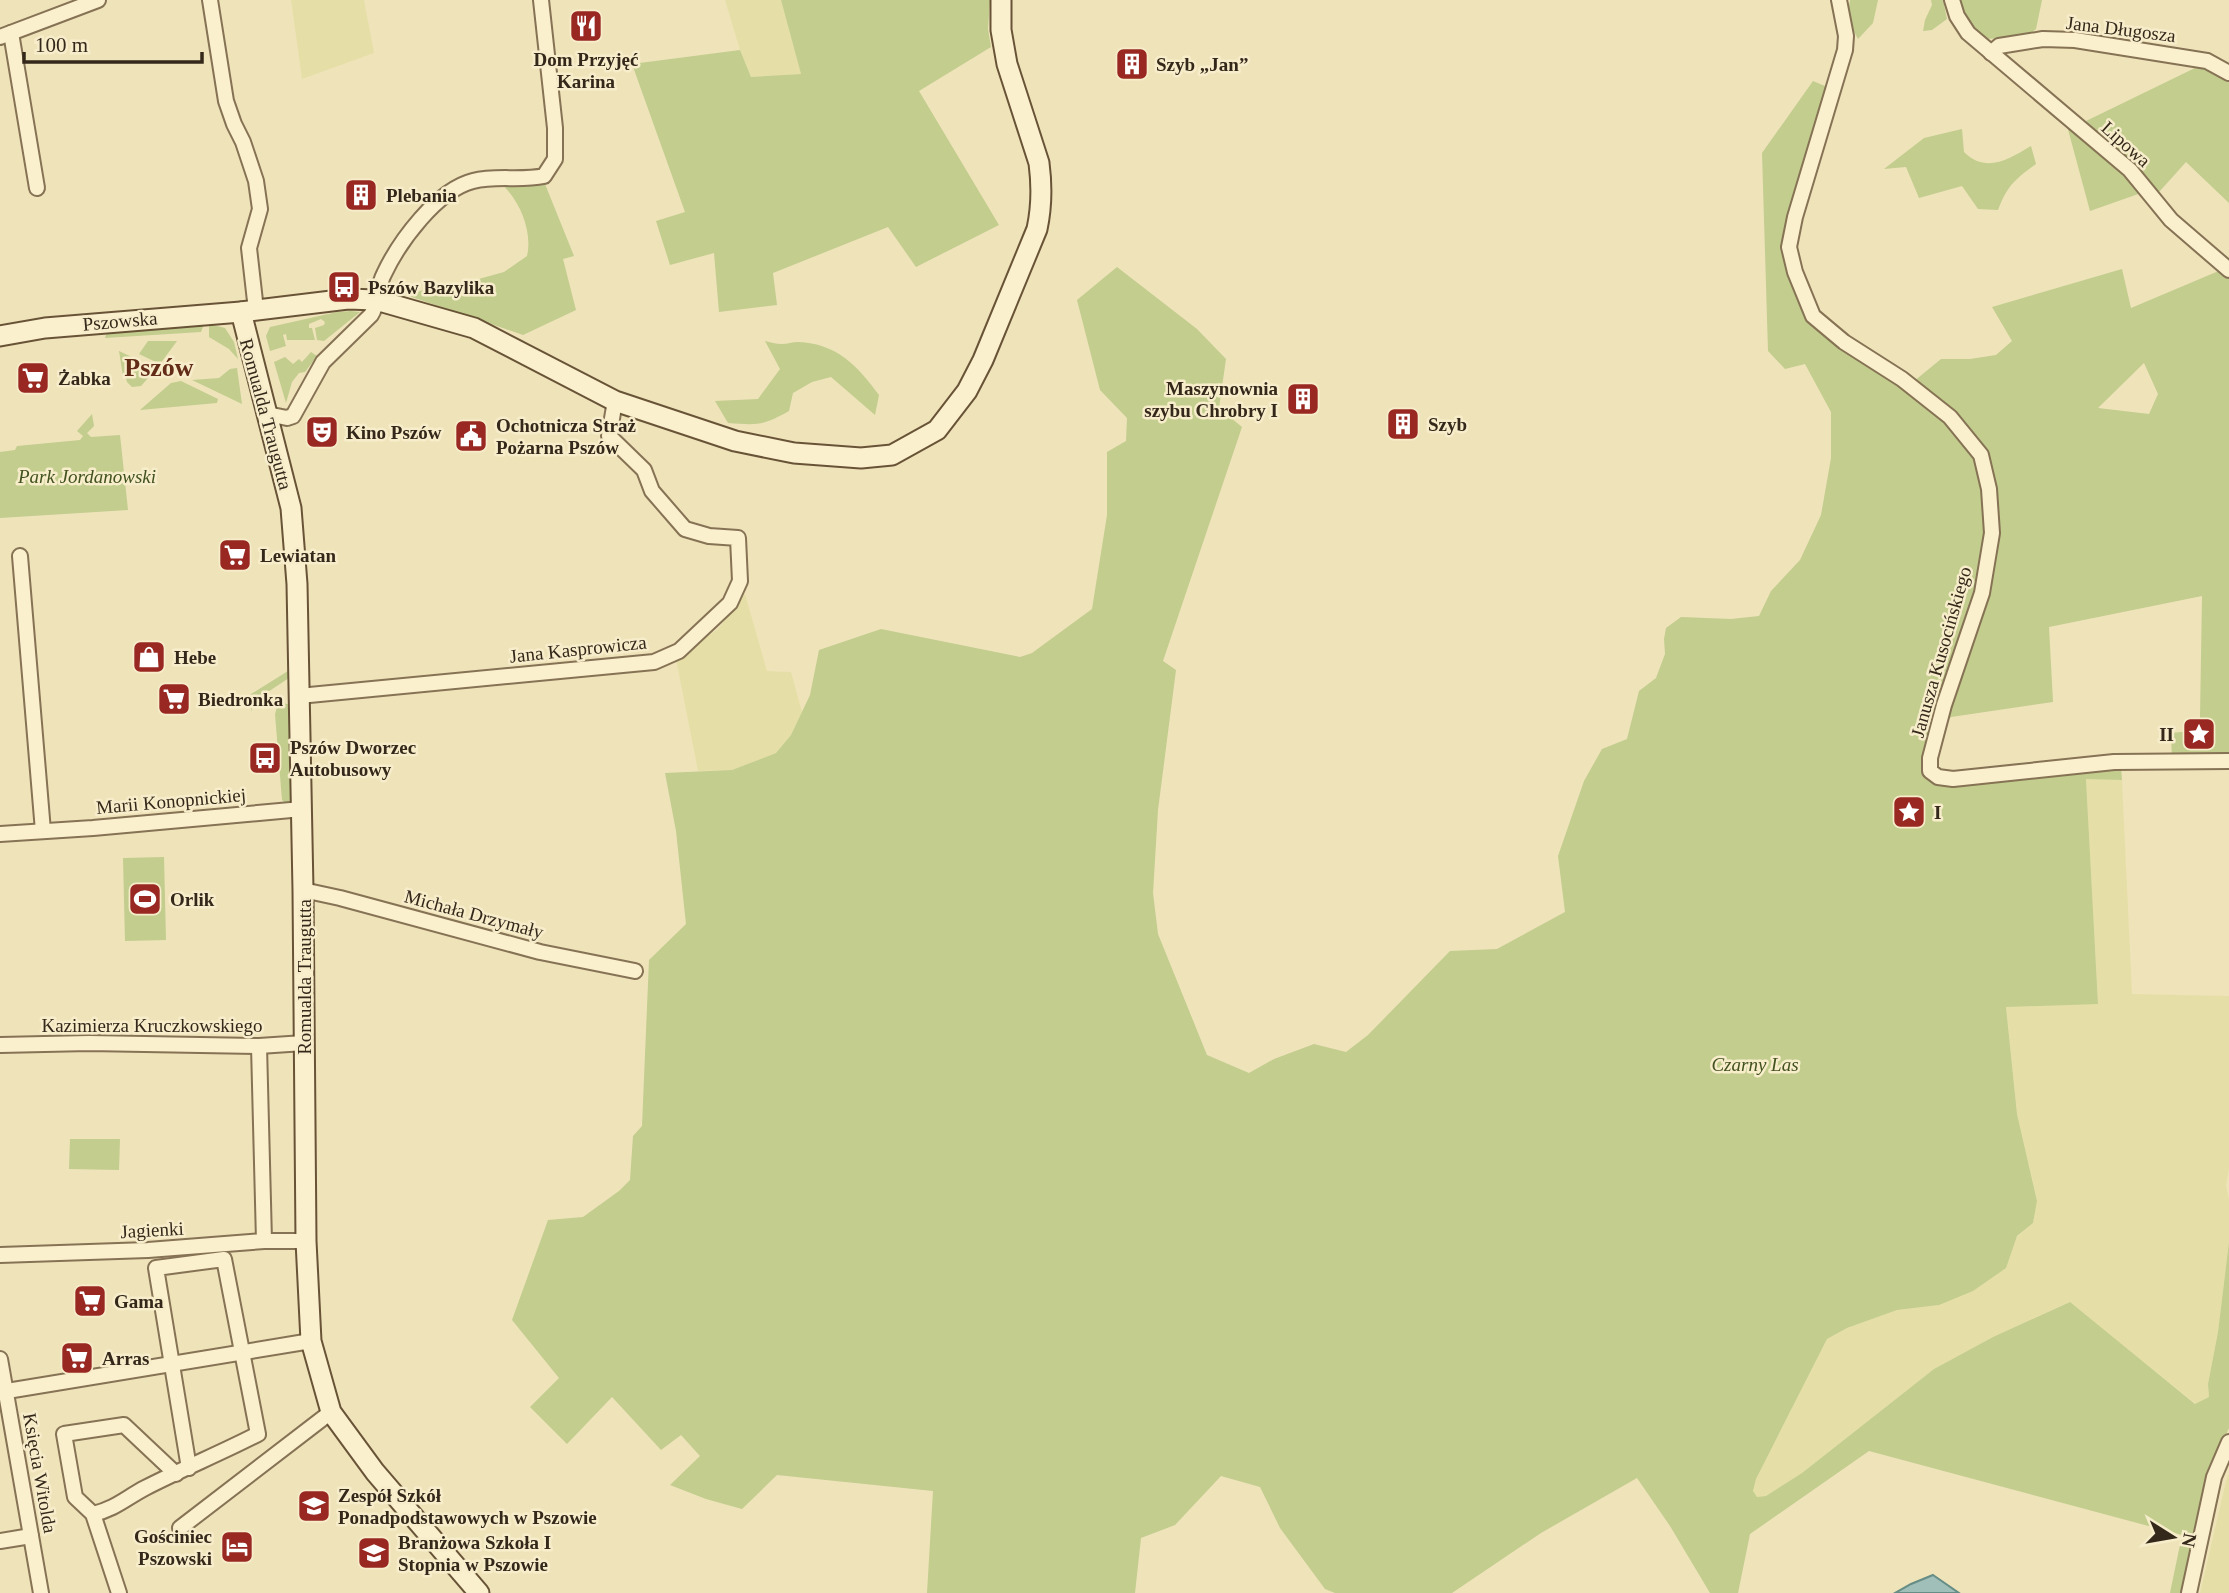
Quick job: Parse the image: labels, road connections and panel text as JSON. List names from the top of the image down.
{
  "streets": {
    "main road": ["Pszowska", "Romualda Traugutta"],
    "street": [
      "Jana Długosza",
      "Lipowa",
      "Jana Kasprowicza",
      "Janusza Kusocińskiego",
      "Marii Konopnickiej",
      "Michała Drzymały",
      "Kazimierza Kruczkowskiego",
      "Jagienki",
      "Księcia Witolda"
    ]
  },
  "crossings": [
    ["Jana Długosza", "Lipowa"],
    ["Pszowska", "Romualda Traugutta"],
    ["Pszowska", "Jana Kasprowicza"],
    ["Romualda Traugutta", "Jana Kasprowicza"],
    ["Romualda Traugutta", "Marii Konopnickiej"],
    ["Romualda Traugutta", "Michała Drzymały"],
    ["Romualda Traugutta", "Kazimierza Kruczkowskiego"],
    ["Romualda Traugutta", "Jagienki"]
  ],
  "districts": ["Pszów"],
  "parks": ["Park Jordanowski", "Czarny Las"],
  "places": {
    "restaurant": ["Dom Przyjęć Karina"],
    "building": [
      "Szyb „Jan”",
      "Plebania",
      "Maszynownia szybu Chrobry I",
      "Szyb"
    ],
    "bus stop": ["Pszów Bazylika", "Pszów Dworzec Autobusowy"],
    "supermarket": [
      "Żabka",
      "Lewiatan",
      "Biedronka",
      "Gama",
      "Arras"
    ],
    "theatre": ["Kino Pszów"],
    "public building": ["Ochotnicza Straż Pożarna Pszów"],
    "shop": ["Hebe"],
    "place": ["II", "I"],
    "sports": ["Orlik"],
    "school or university": ["Zespół Szkół Ponadpodstawowych w Pszowie", "Branżowa Szkoła I Stopnia w Pszowie"],
    "hotel": ["Gościniec Pszowski"]
  },
  "scale_bar": "100 m",
  "north": "right"
}
